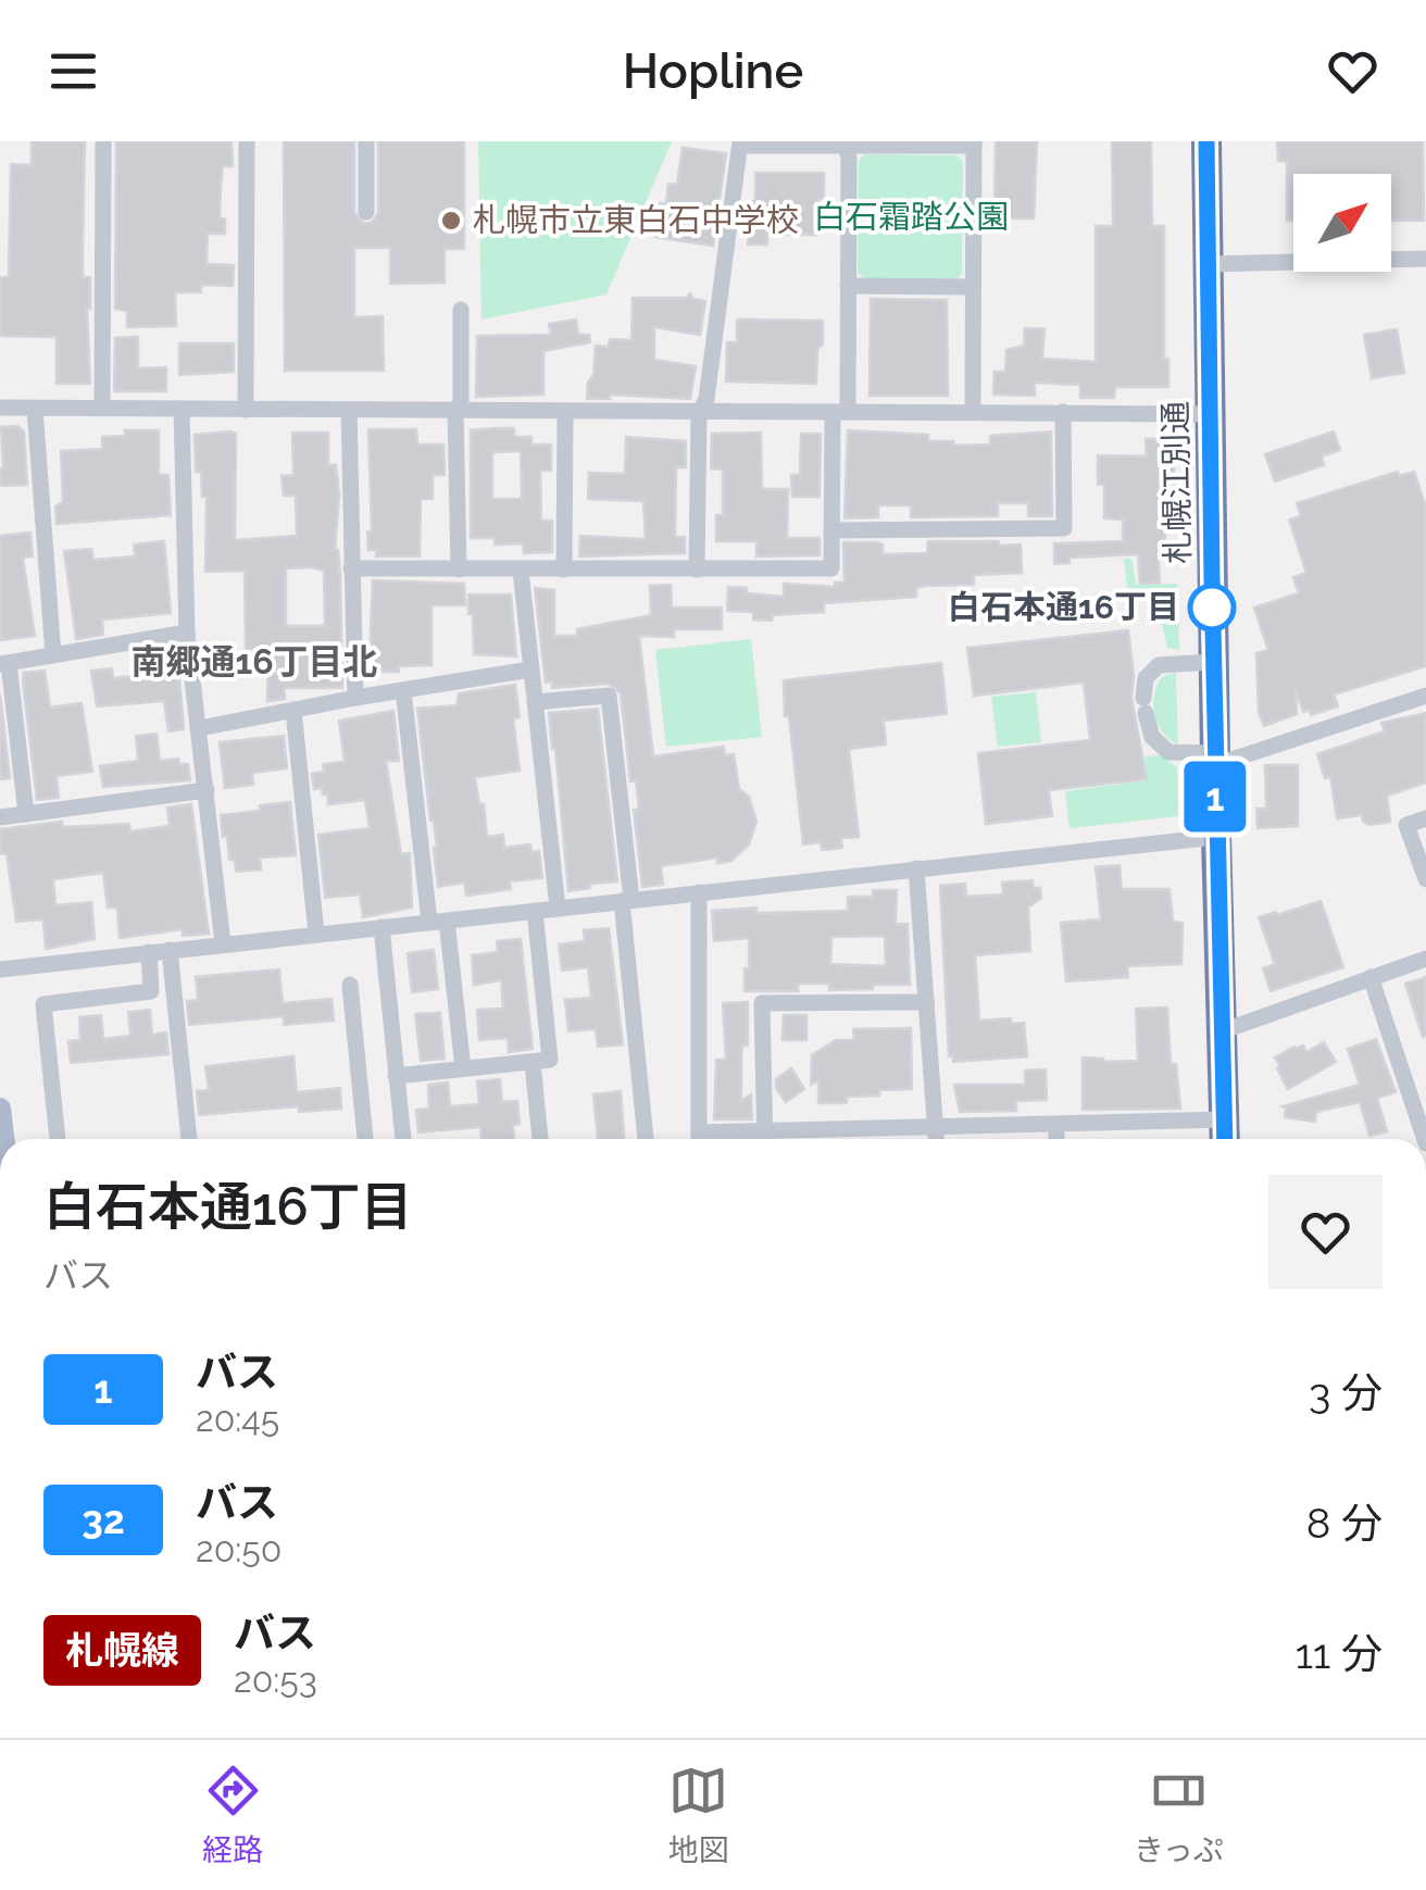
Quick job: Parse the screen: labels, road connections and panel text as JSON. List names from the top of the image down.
{
  "streets": {
    "highway": ["札幌江別通"]
  },
  "districts": ["南郷通16丁目北"],
  "parks": ["白石霜踏公園"],
  "places": ["札幌市立東白石中学校", "白石本通16丁目"],
  "lines": ["bus line 1"],
  "north": "top right",
  "page": {
    "header": "Hopline",
    "on_map": "1",
    "heading": ["白石本通16丁目", "バス"],
    "list": [
      {
        "mark": "1",
        "name": "バス",
        "note": "20:45",
        "value": "3 分"
      },
      {
        "mark": "32",
        "name": "バス",
        "note": "20:50",
        "value": "8 分"
      },
      {
        "mark": "札幌線",
        "name": "バス",
        "note": "20:53",
        "value": "11 分"
      }
    ],
    "tabs": ["経路", "地図", "きっぷ"]
  }
}
